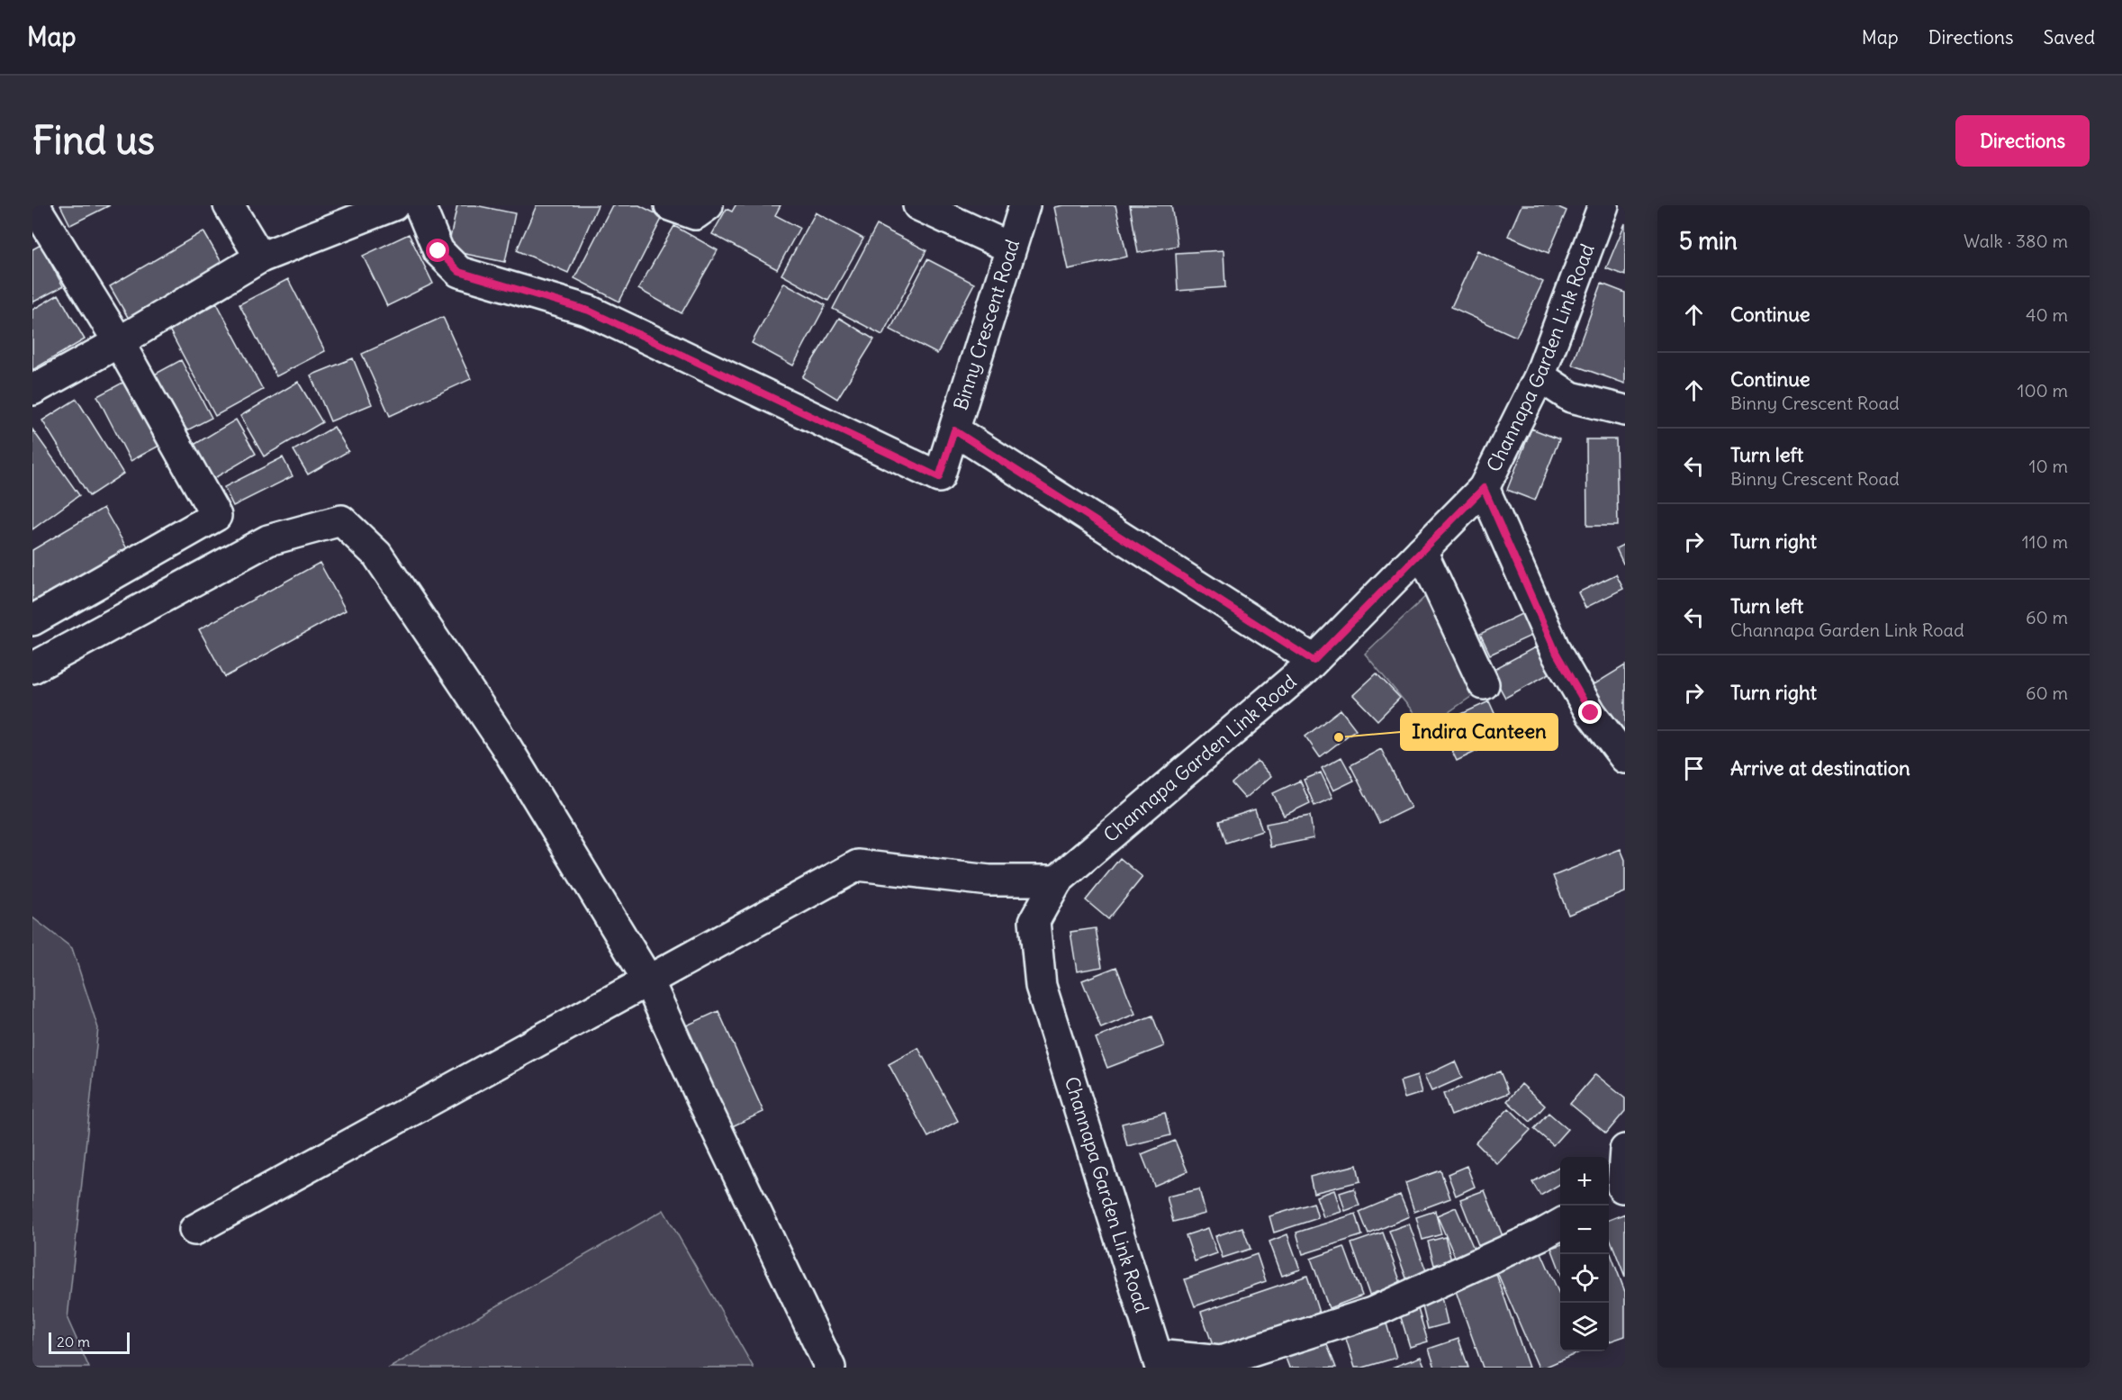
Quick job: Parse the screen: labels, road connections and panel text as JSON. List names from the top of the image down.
{
  "streets": {
    "street": ["Binny Crescent Road", "Channapa Garden Link Road"]
  },
  "places": ["Indira Canteen"],
  "scale_bar": "20 m",
  "page": {
    "header": "Map",
    "nav": ["Map", "Directions", "Saved"],
    "buttons": "Directions",
    "title": "Find us",
    "heading": ["5 min", "Walk · 380 m"],
    "list": [
      ["Continue", "40 m"],
      ["Continue", "Binny Crescent Road", "100 m"],
      ["Turn left", "Binny Crescent Road", "10 m"],
      ["Turn right", "110 m"],
      ["Turn left", "Channapa Garden Link Road", "60 m"],
      ["Turn right", "60 m"],
      "Arrive at destination"
    ],
    "map_buttons": ["+", "−"],
    "scale": "20 m"
  }
}
